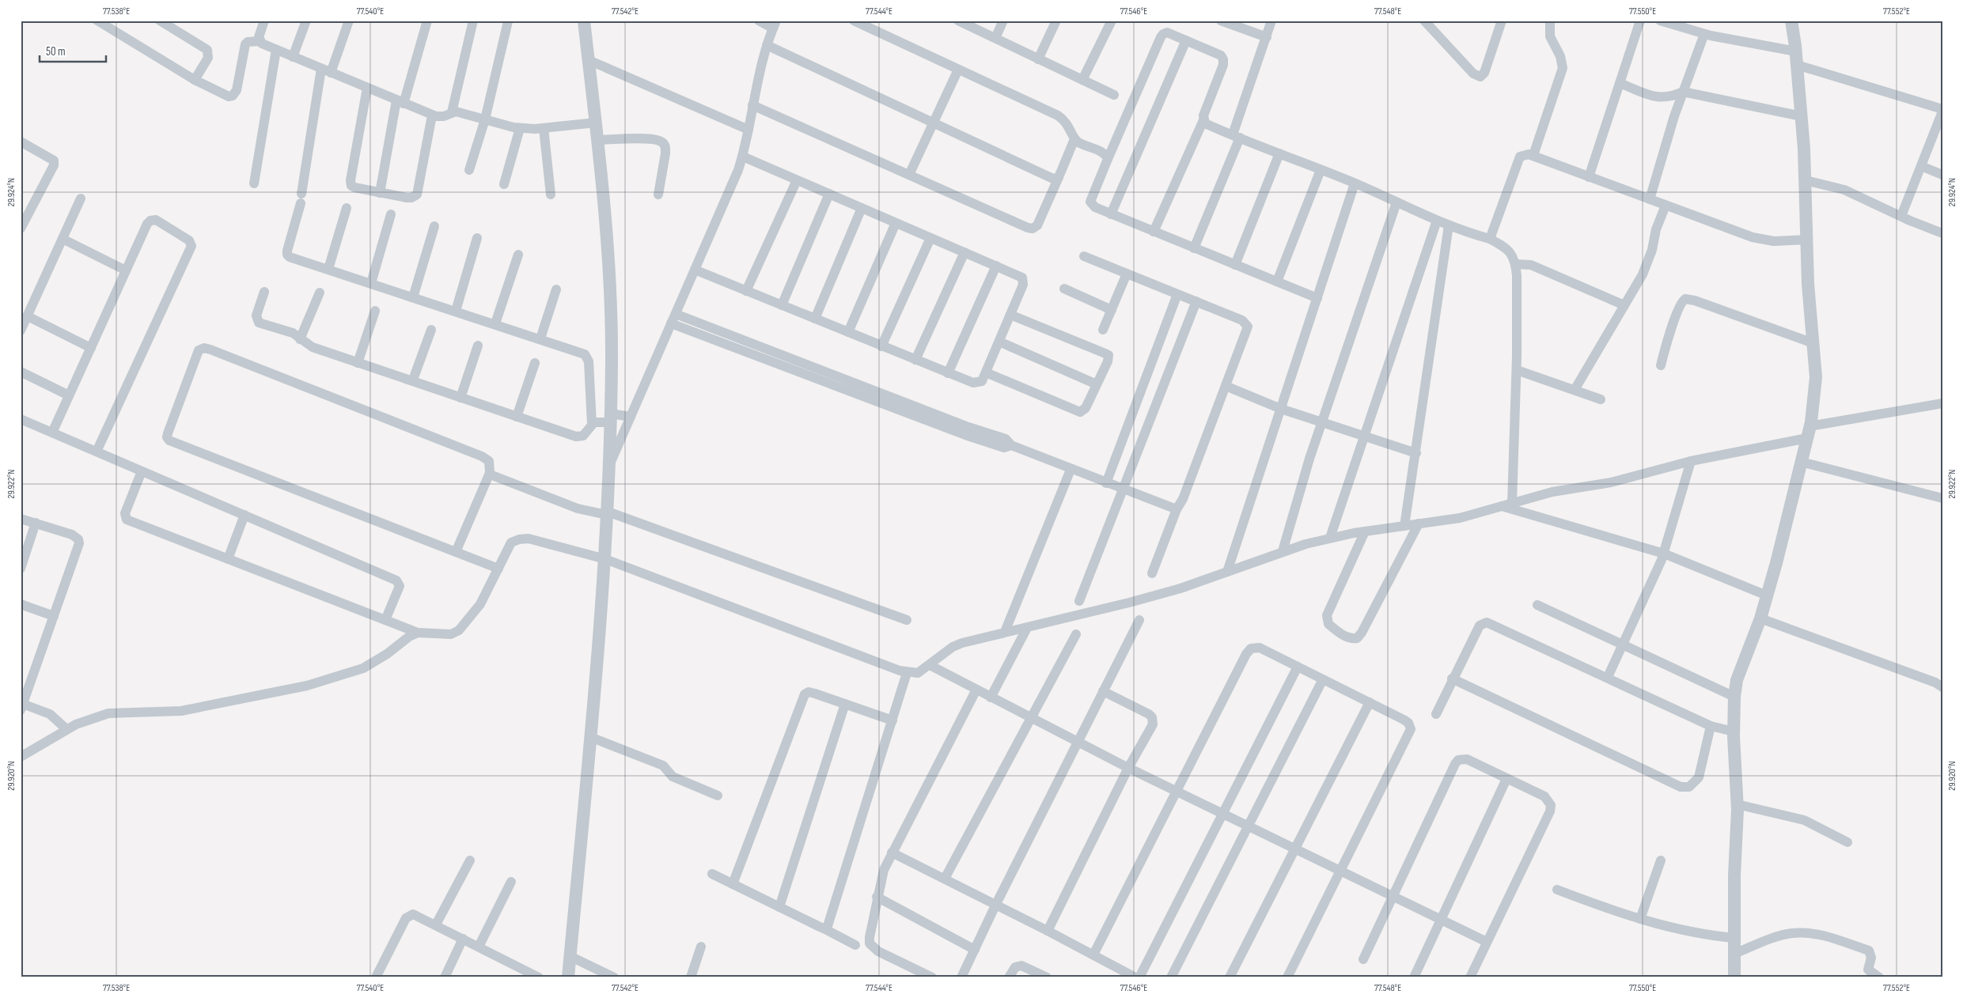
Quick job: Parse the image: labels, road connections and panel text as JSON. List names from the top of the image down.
{
  "scale_bar": "50 m",
  "coordinates": [
    "77.538°E",
    "77.540°E",
    "77.542°E",
    "77.544°E",
    "77.546°E",
    "77.548°E",
    "77.550°E",
    "77.552°E",
    "29.924°N",
    "29.922°N",
    "29.920°N"
  ]
}
